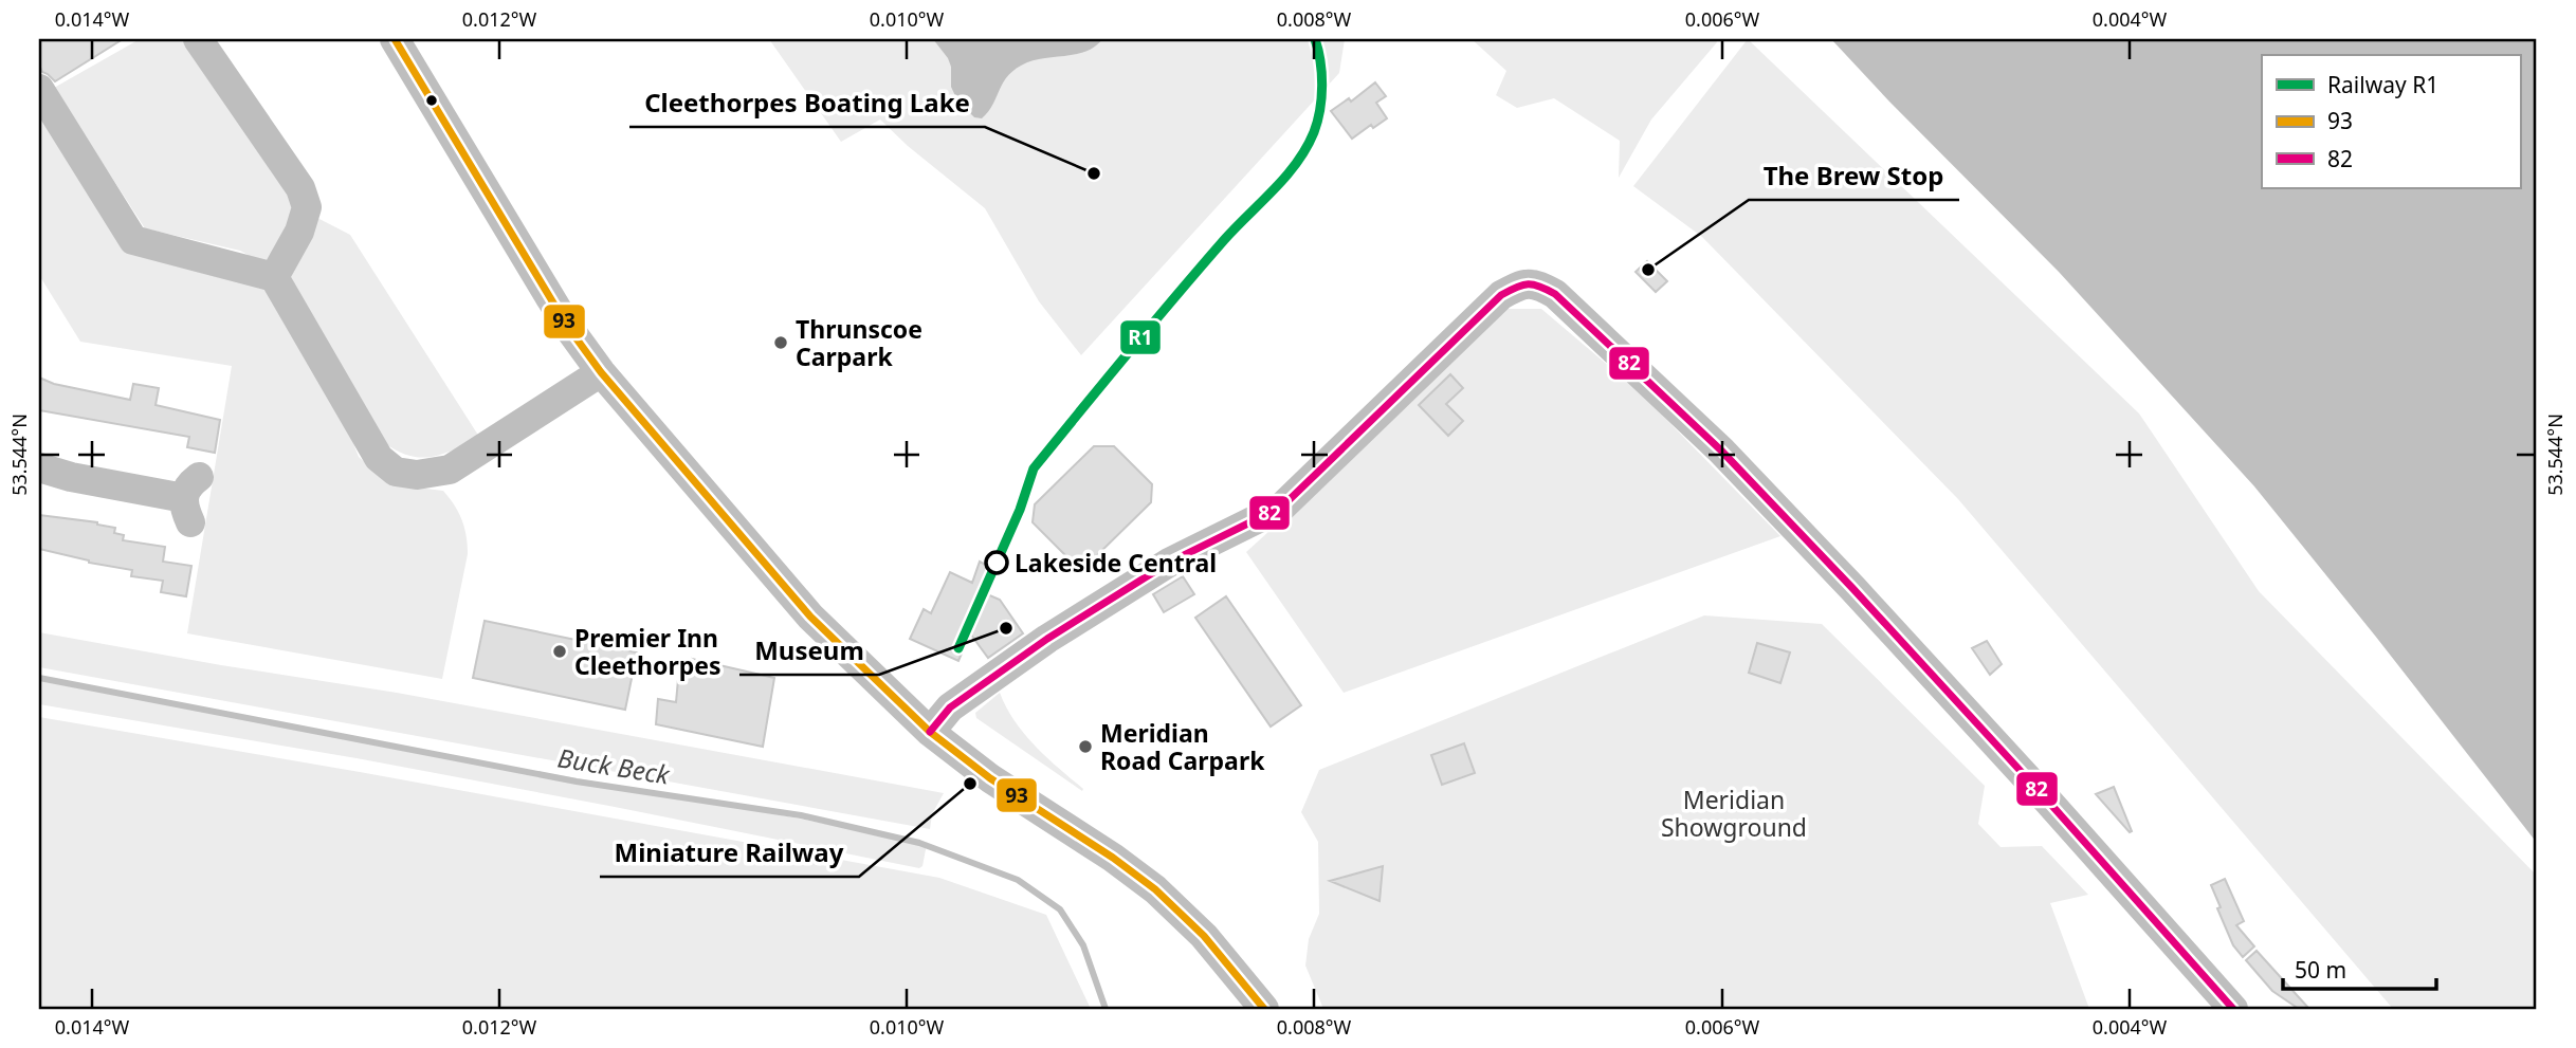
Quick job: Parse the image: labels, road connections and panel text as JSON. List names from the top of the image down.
{
  "water": ["Buck Beck"],
  "parks": ["Meridian Showground"],
  "places": [
    "Cleethorpes Boating Lake",
    "The Brew Stop",
    "Thrunscoe Carpark",
    "Lakeside Central",
    "Museum",
    "Premier Inn Cleethorpes",
    "Meridian Road Carpark",
    "Miniature Railway"
  ],
  "lines": ["rail line R1", "transit line 93", "transit line 82"],
  "legend": ["Railway R1", "93", "82"],
  "scale_bar": "50 m",
  "coordinates": [
    "0.014°W",
    "0.012°W",
    "0.010°W",
    "0.008°W",
    "0.006°W",
    "0.004°W",
    "53.544°N"
  ]
}
